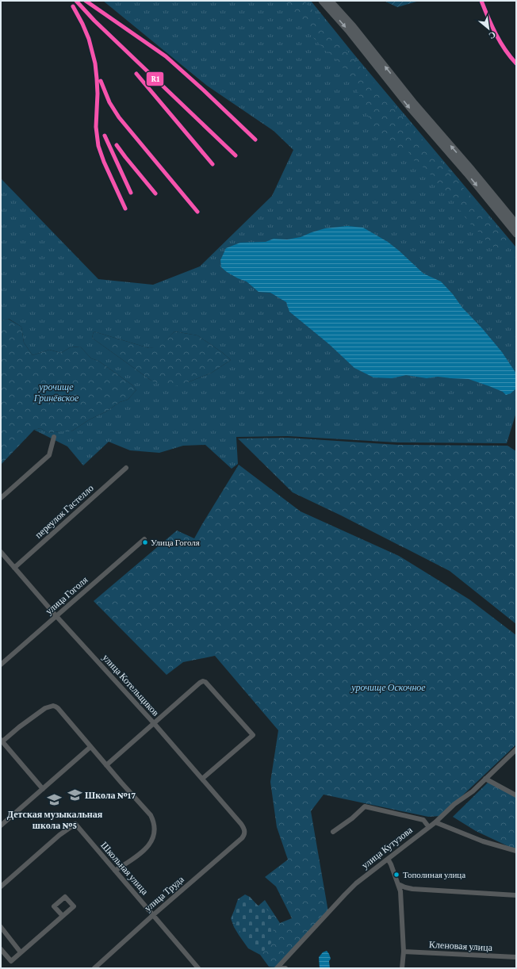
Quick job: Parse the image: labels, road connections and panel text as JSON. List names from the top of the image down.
{
  "streets": {
    "street": [
      "переулок Гастелло",
      "улица Гоголя",
      "улица Котельщиков",
      "улица Кутузова",
      "Школьная улица",
      "улица Труда",
      "Кленовая улица"
    ]
  },
  "crossings": [
    ["переулок Гастелло", "улица Котельщиков"],
    ["улица Гоголя", "улица Котельщиков"],
    ["улица Котельщиков", "улица Труда"],
    ["Школьная улица", "улица Труда"]
  ],
  "parks": ["урочище Гринёвское", "урочище Оскочное"],
  "places": {
    "other": ["Улица Гоголя", "Тополиная улица"],
    "school or university": ["Школа №17", "Детская музыкальная школа №5"]
  },
  "lines": ["transit line R1"],
  "north": "bottom right"
}
